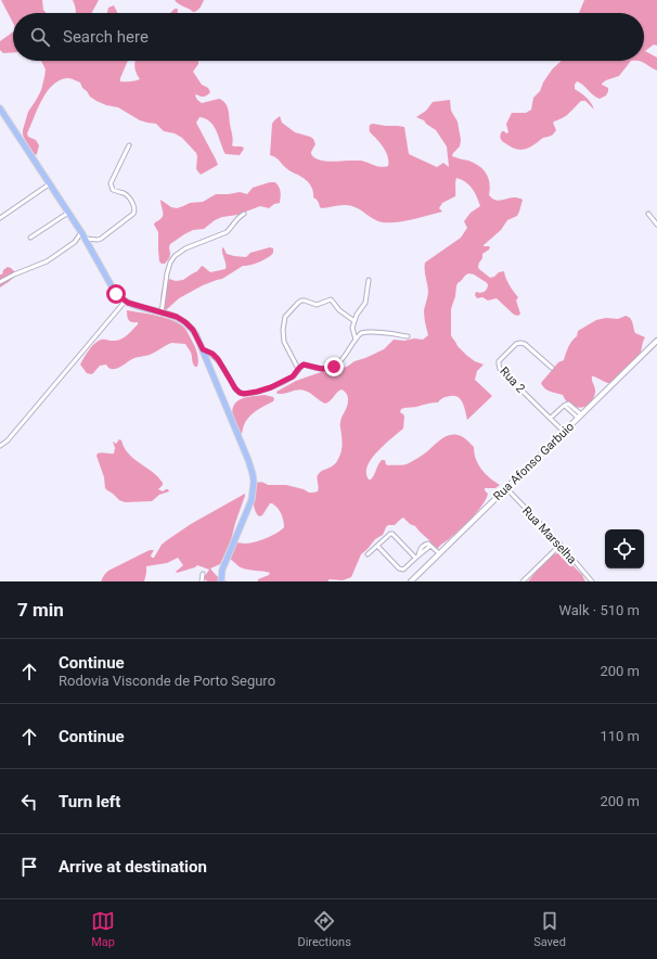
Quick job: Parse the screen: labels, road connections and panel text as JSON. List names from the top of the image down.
{
  "streets": {
    "street": ["Rua 2", "Rua Afonso Garbuio", "Rua Marselha"]
  },
  "crossings": [
    ["Rua Afonso Garbuio", "Rua Marselha"]
  ],
  "page": {
    "search": "Search here",
    "heading": ["7 min", "Walk · 510 m"],
    "list": [
      ["Continue", "Rodovia Visconde de Porto Seguro", "200 m"],
      ["Continue", "110 m"],
      ["Turn left", "200 m"],
      "Arrive at destination"
    ],
    "nav": ["Map", "Directions", "Saved"]
  }
}
